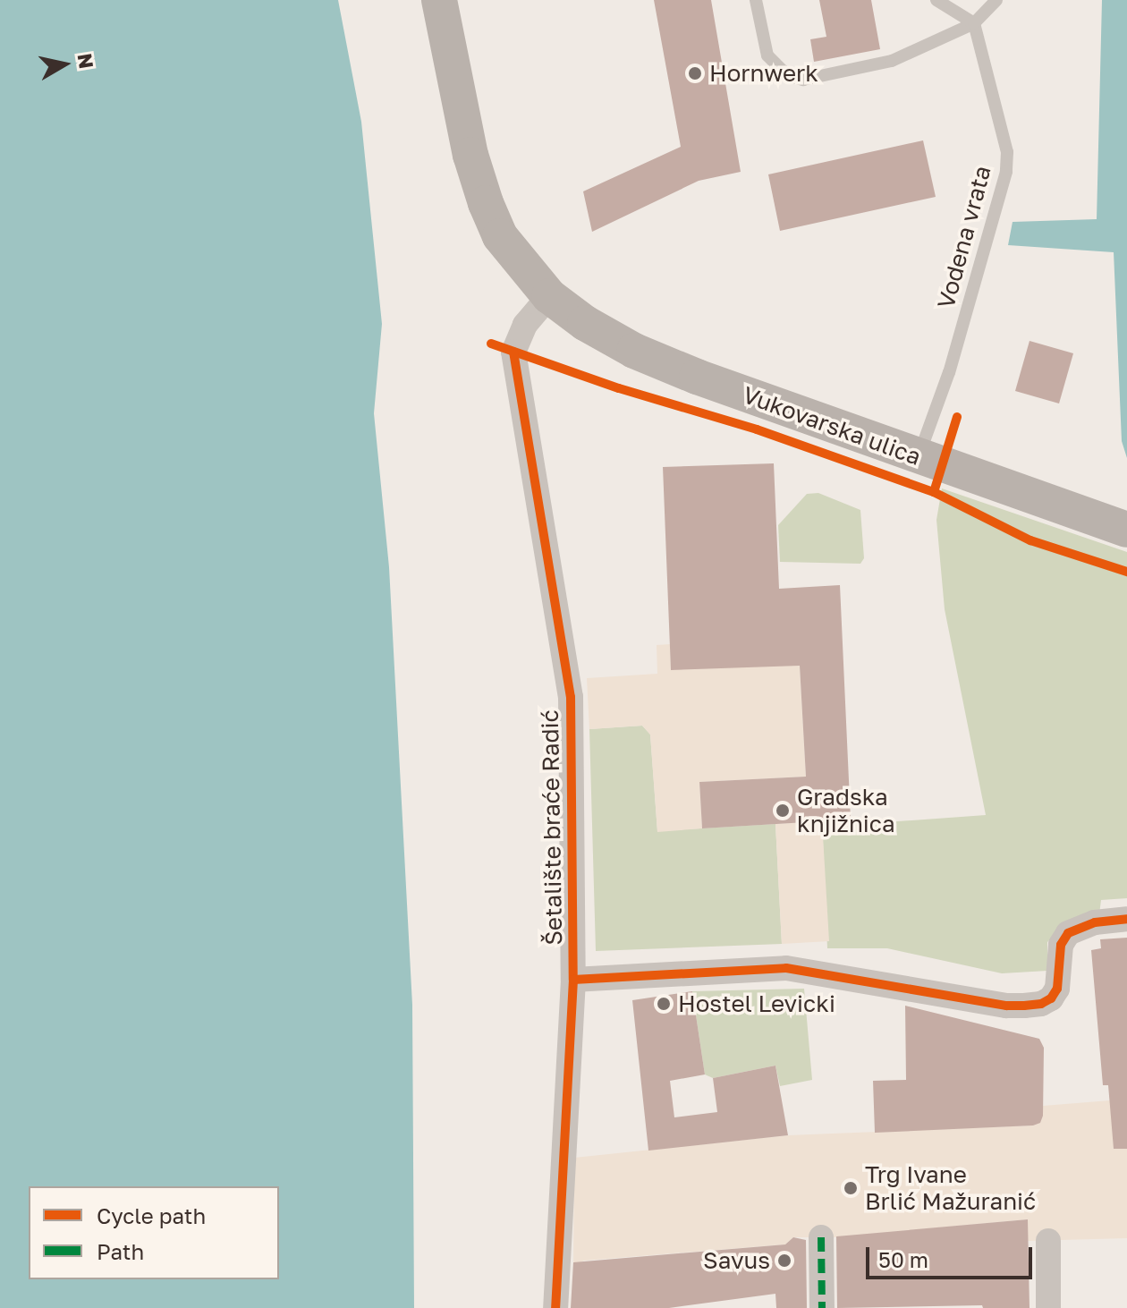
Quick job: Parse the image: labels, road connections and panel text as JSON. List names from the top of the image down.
{
  "streets": {
    "main road": ["Vukovarska ulica"],
    "street": ["Šetalište braće Radić"],
    "lane": ["Vodena vrata"]
  },
  "crossings": [
    ["Vodena vrata", "Vukovarska ulica"],
    ["Vukovarska ulica", "Šetalište braće Radić"]
  ],
  "places": [
    "Hornwerk",
    "Gradska knjižnica",
    "Hostel Levicki",
    "Trg Ivane Brlić Mažuranić",
    "Savus"
  ],
  "legend": ["Cycle path", "Path"],
  "scale_bar": "50 m",
  "north": "right"
}
